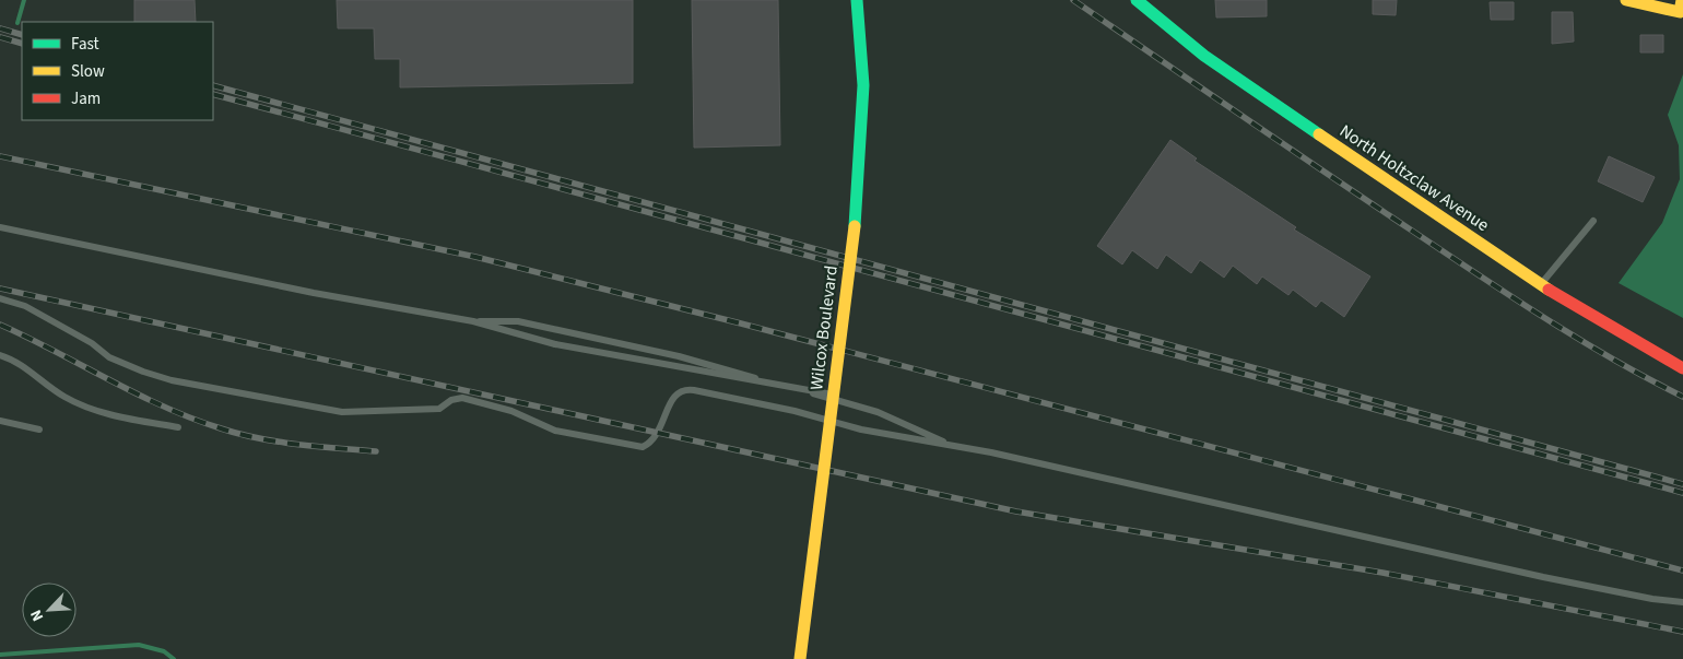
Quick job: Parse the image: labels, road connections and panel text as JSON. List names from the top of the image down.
{
  "streets": {
    "main road": ["North Holtzclaw Avenue", "Wilcox Boulevard"]
  },
  "legend": ["Fast", "Slow", "Jam"],
  "north": "bottom left"
}
